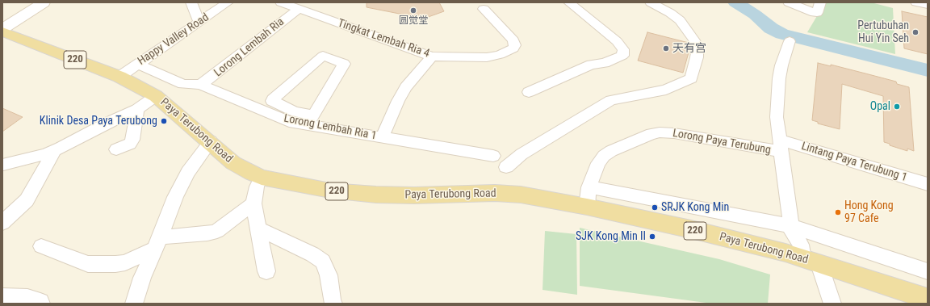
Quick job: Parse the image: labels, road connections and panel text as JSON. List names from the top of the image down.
{
  "streets": {
    "main road": ["220", "Paya Terubong Road"],
    "street": [
      "Tingkat Lembah Ria 4",
      "Happy Valley Road",
      "Lorong Lembah Ria",
      "Lorong Lembah Ria 1",
      "Lorong Paya Terubung",
      "Lintang Paya Terubung 1"
    ]
  },
  "crossings": [
    ["Tingkat Lembah Ria 4", "Lorong Lembah Ria"],
    ["Happy Valley Road", "Lorong Lembah Ria 1"],
    ["Happy Valley Road", "Paya Terubong Road"],
    ["Lorong Lembah Ria", "Lorong Lembah Ria 1"],
    ["Paya Terubong Road", "Lorong Paya Terubung"],
    ["Lorong Paya Terubung", "Lintang Paya Terubung 1"]
  ],
  "places": [
    "圆觉堂",
    "Pertubuhan Hui Yin Seh",
    "天有宫",
    "Opal",
    "Klinik Desa Paya Terubong",
    "SRJK Kong Min",
    "Hong Kong 97 Cafe",
    "SJK Kong Min II"
  ]
}
